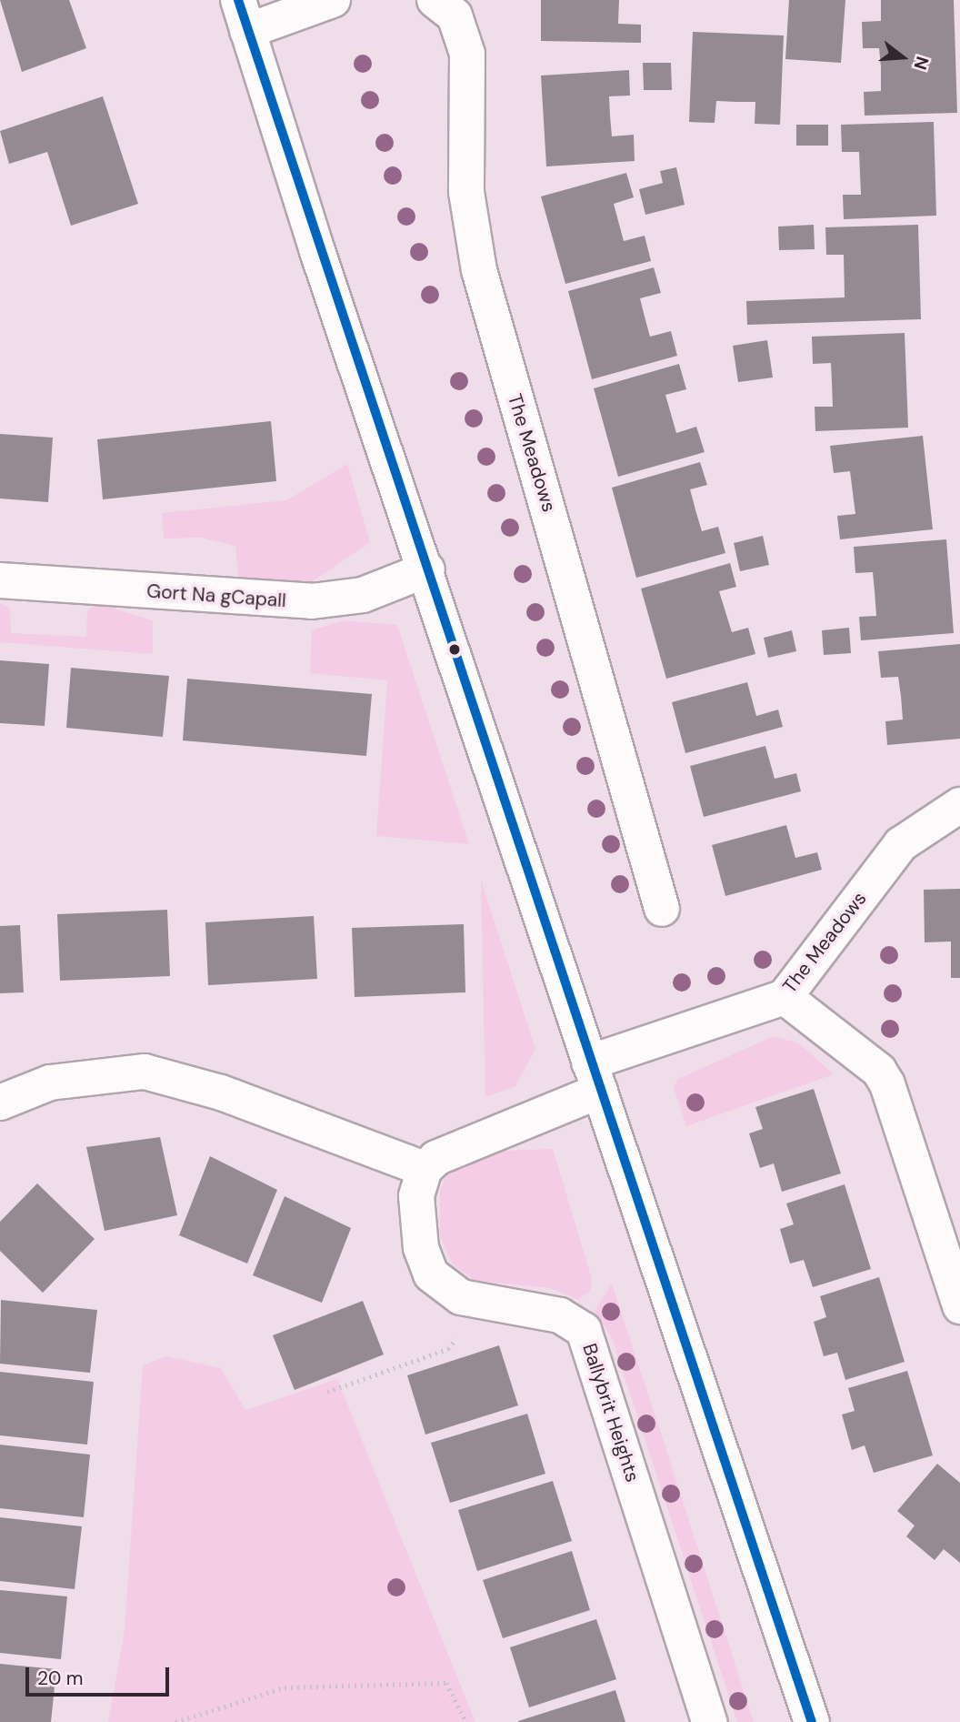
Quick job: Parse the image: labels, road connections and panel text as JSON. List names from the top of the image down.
{
  "streets": {
    "street": ["The Meadows", "Gort Na gCapall", "Ballybrit Heights"]
  },
  "scale_bar": "20 m",
  "north": "right"
}
